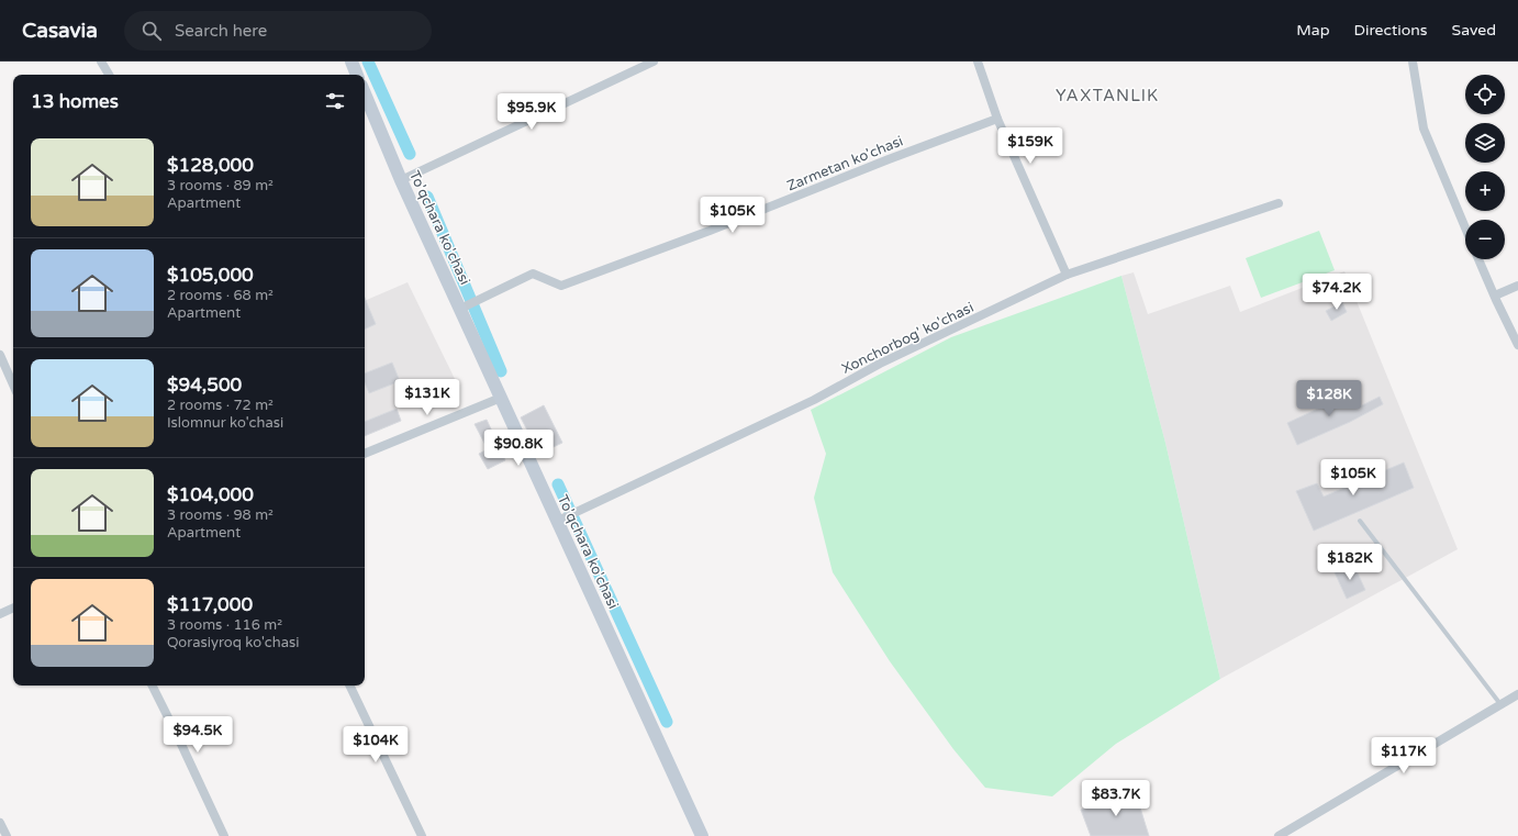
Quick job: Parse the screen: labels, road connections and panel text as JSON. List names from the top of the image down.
{
  "streets": {
    "street": ["Zarmetan ko'chasi", "To'qchara ko'chasi", "Xonchorbog' ko'chasi"]
  },
  "crossings": [
    ["Zarmetan ko'chasi", "To'qchara ko'chasi"],
    ["To'qchara ko'chasi", "Xonchorbog' ko'chasi"]
  ],
  "districts": ["YAXTANLIK"],
  "page": {
    "header": "Casavia",
    "search": "Search here",
    "nav": ["Map", "Directions", "Saved"],
    "map_buttons": ["+", "−"],
    "heading": "13 homes",
    "price": [
      "$95.9K",
      "$159K",
      "$105K",
      "$74.2K",
      "$131K",
      "$128K",
      "$90.8K",
      "$105K",
      "$182K",
      "$94.5K",
      "$104K",
      "$117K",
      "$83.7K"
    ],
    "list": [
      {
        "name": "$128,000",
        "note": "3 rooms · 89 m² · Apartment"
      },
      {
        "name": "$105,000",
        "note": "2 rooms · 68 m² · Apartment"
      },
      {
        "name": "$94,500",
        "note": "2 rooms · 72 m² · Islomnur ko'chasi"
      },
      {
        "name": "$104,000",
        "note": "3 rooms · 98 m² · Apartment"
      },
      {
        "name": "$117,000",
        "note": "3 rooms · 116 m² · Qorasiyroq ko'chasi"
      }
    ]
  }
}
